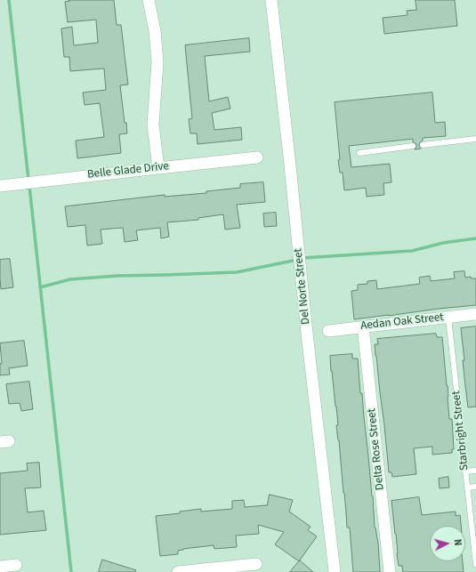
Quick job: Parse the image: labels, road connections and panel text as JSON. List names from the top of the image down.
{
  "streets": {
    "street": [
      "Belle Glade Drive",
      "Del Norte Street",
      "Aedan Oak Street",
      "Delta Rose Street"
    ],
    "lane": ["Starbright Street"]
  },
  "crossings": [
    ["Aedan Oak Street", "Starbright Street"],
    ["Aedan Oak Street", "Delta Rose Street"]
  ],
  "north": "right"
}
